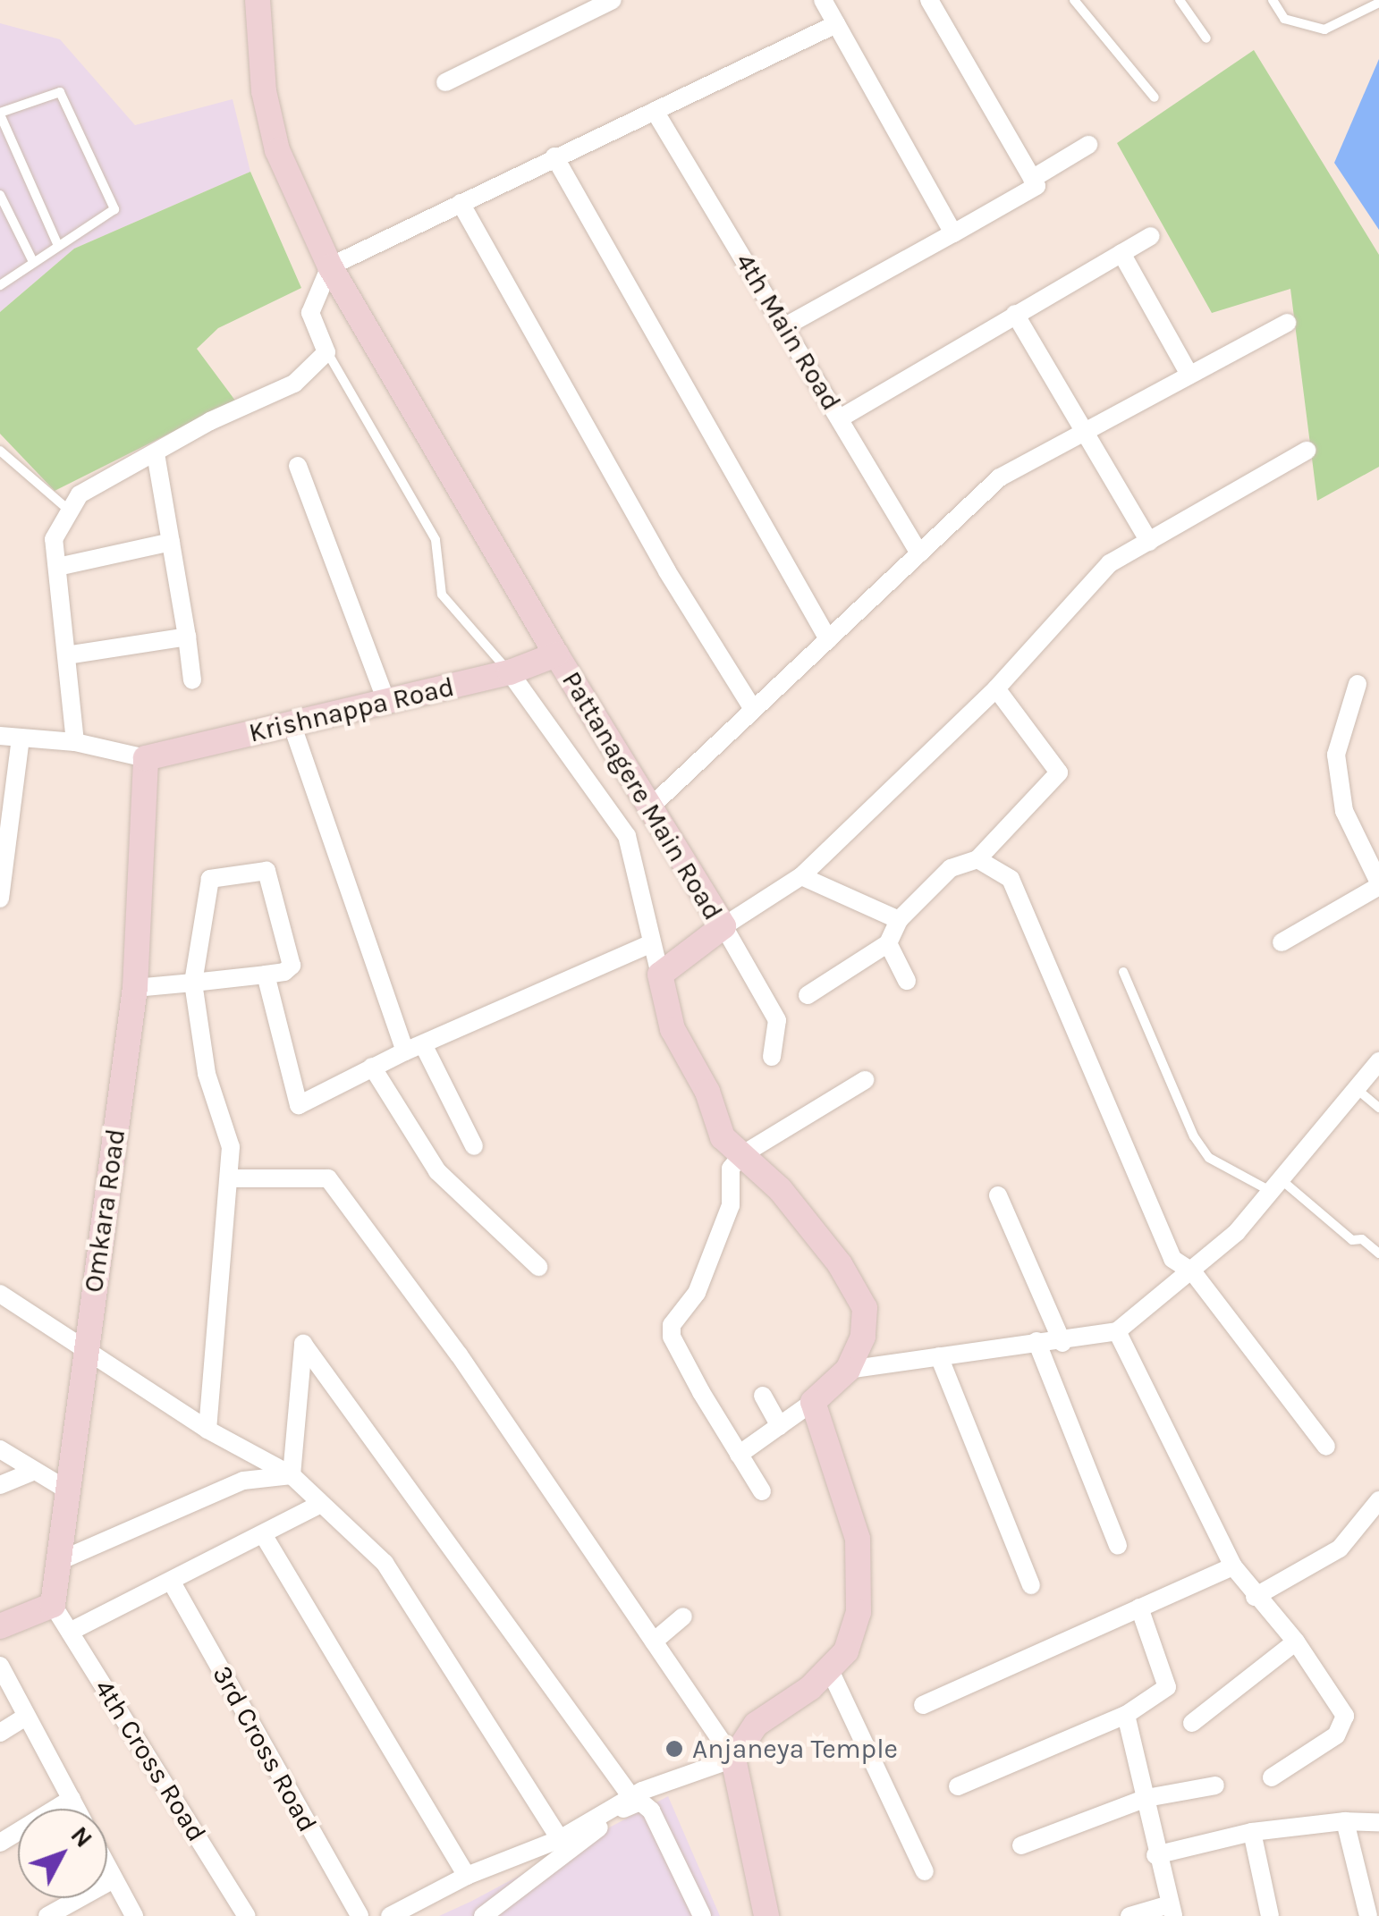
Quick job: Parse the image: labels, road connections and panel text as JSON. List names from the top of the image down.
{
  "streets": {
    "street": [
      "4th Main Road",
      "Krishnappa Road",
      "Pattanagere Main Road",
      "Omkara Road",
      "3rd Cross Road",
      "4th Cross Road"
    ]
  },
  "crossings": [
    ["Krishnappa Road", "Pattanagere Main Road"],
    ["Krishnappa Road", "Omkara Road"],
    ["Omkara Road", "4th Cross Road"]
  ],
  "places": ["Anjaneya Temple"],
  "north": "top right"
}
